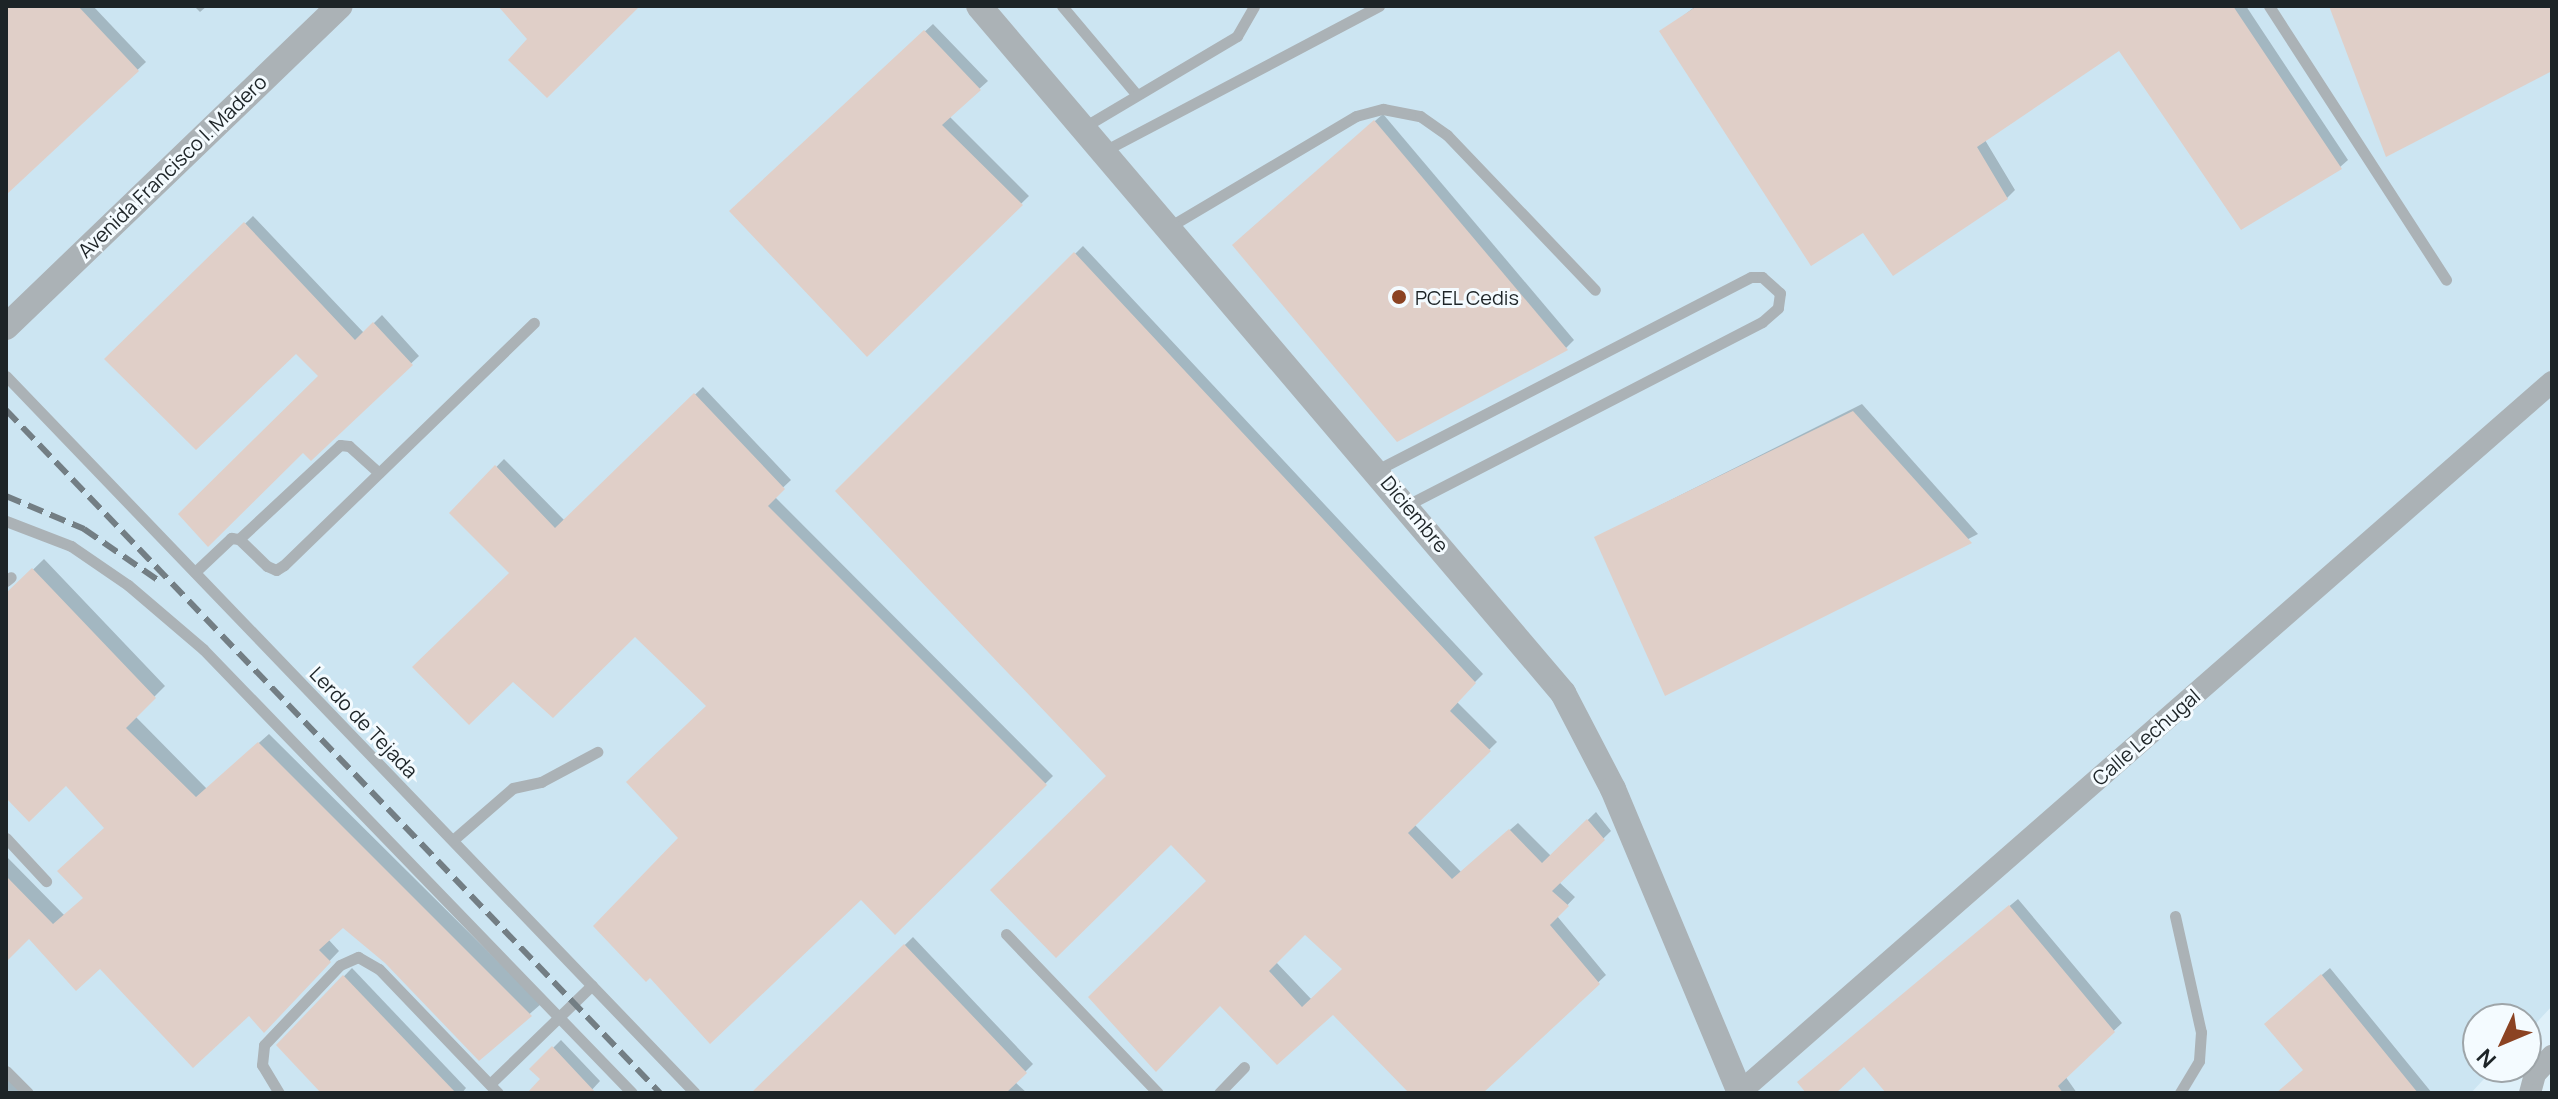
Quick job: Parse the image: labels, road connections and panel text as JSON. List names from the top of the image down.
{
  "streets": {
    "street": ["Avenida Francisco I. Madero", "Diciembre", "Calle Lechugal"],
    "lane": ["Lerdo de Tejada"]
  },
  "crossings": [
    ["Diciembre", "Calle Lechugal"]
  ],
  "places": ["PCEL Cedis"],
  "north": "bottom left"
}
